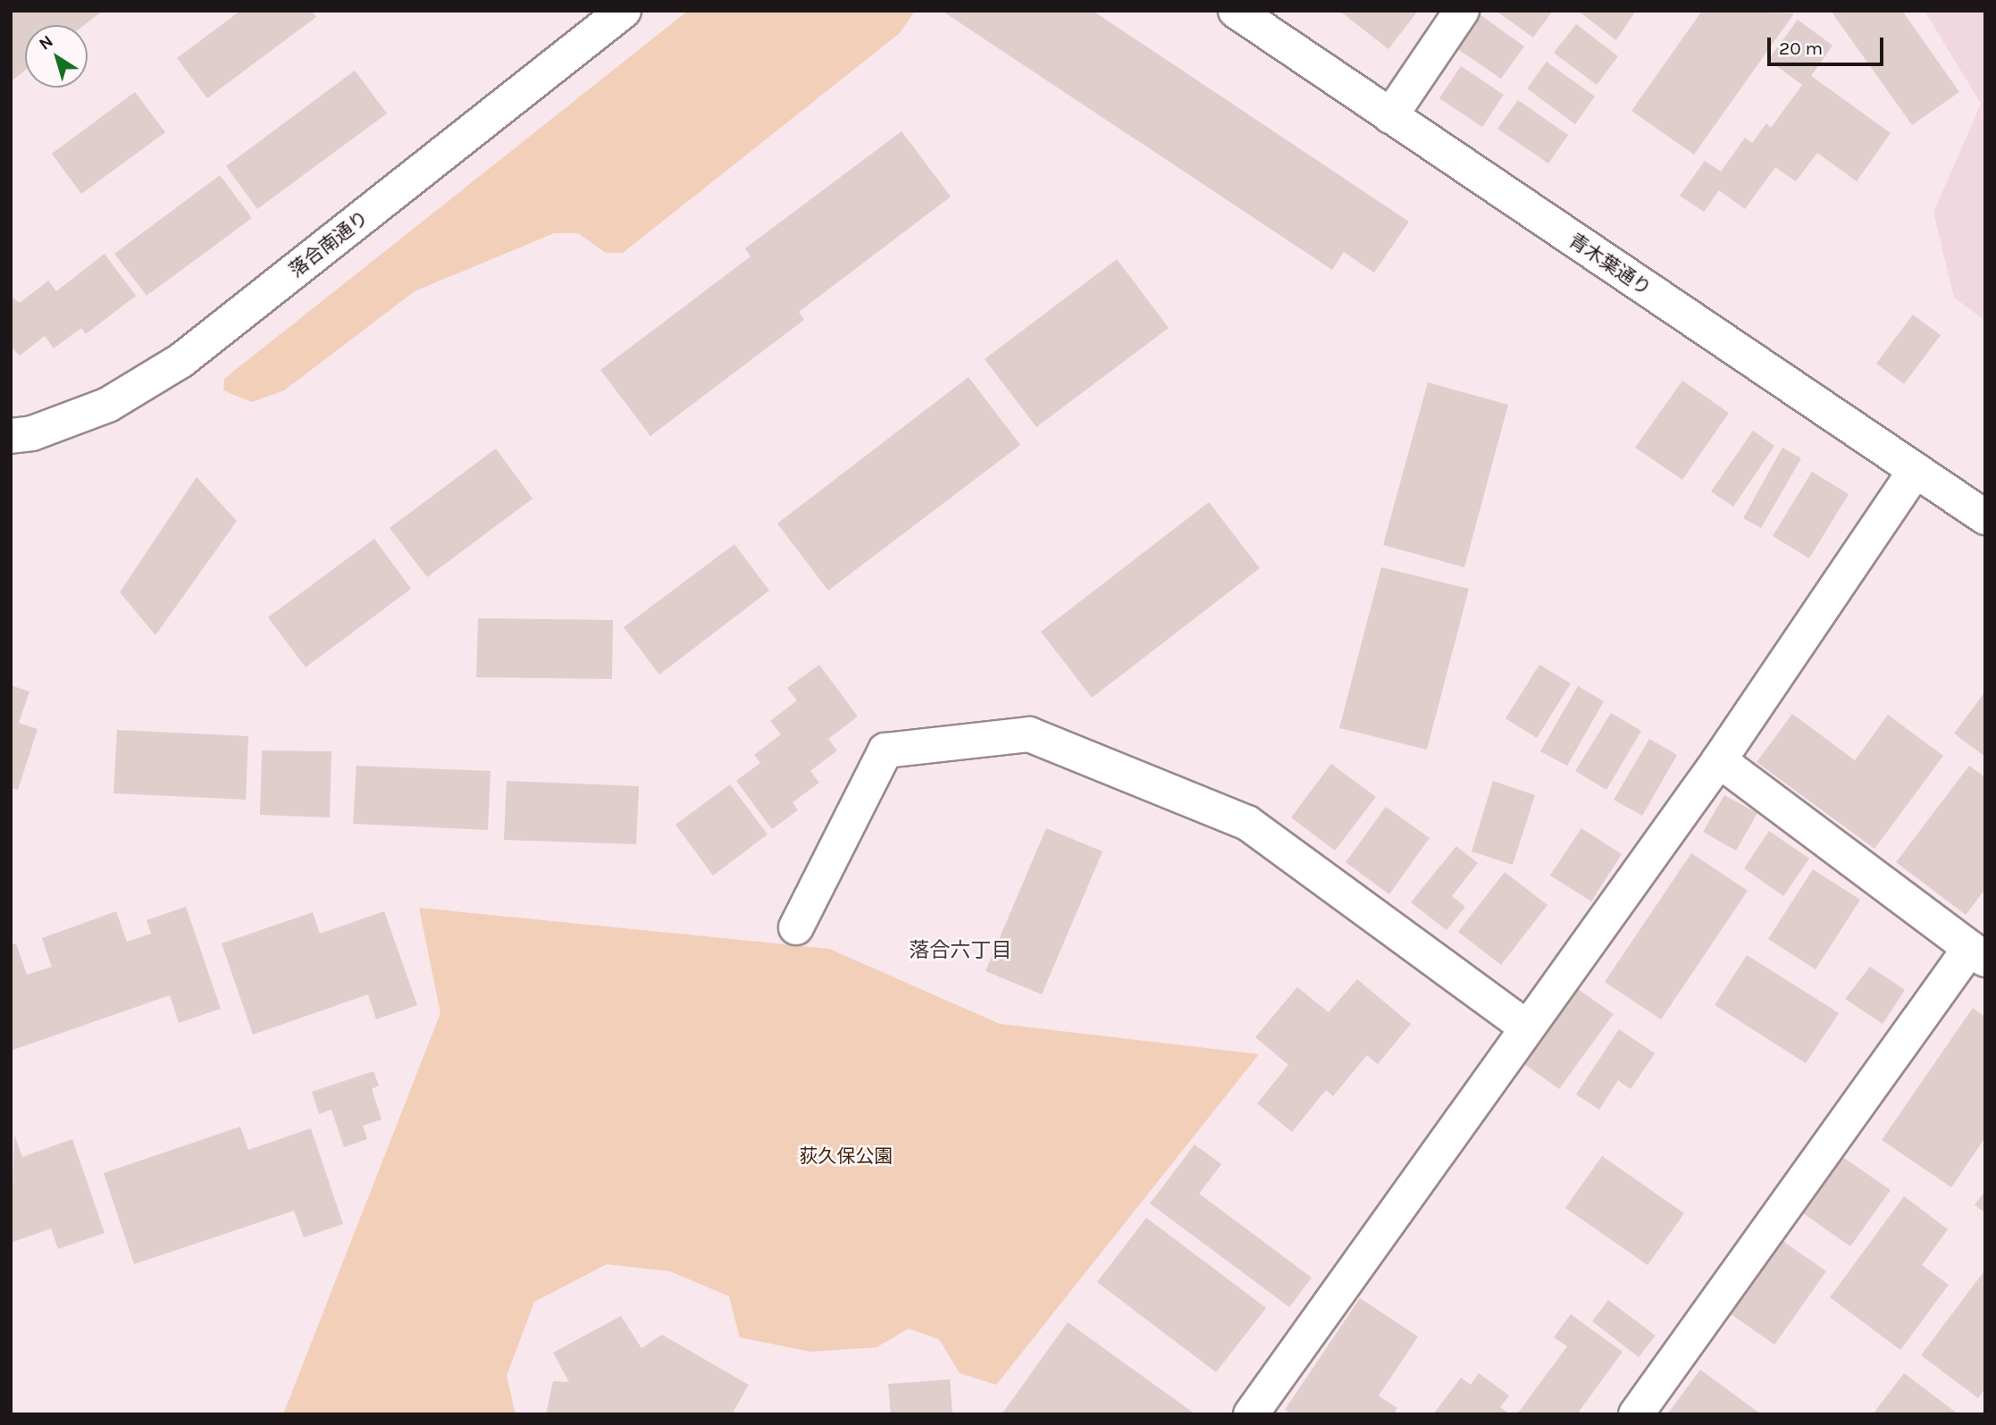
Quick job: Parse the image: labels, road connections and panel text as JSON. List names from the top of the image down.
{
  "streets": {
    "street": ["落合南通り", "青木葉通り"]
  },
  "districts": ["落合六丁目"],
  "parks": ["荻久保公園"],
  "scale_bar": "20 m",
  "north": "top left"
}
